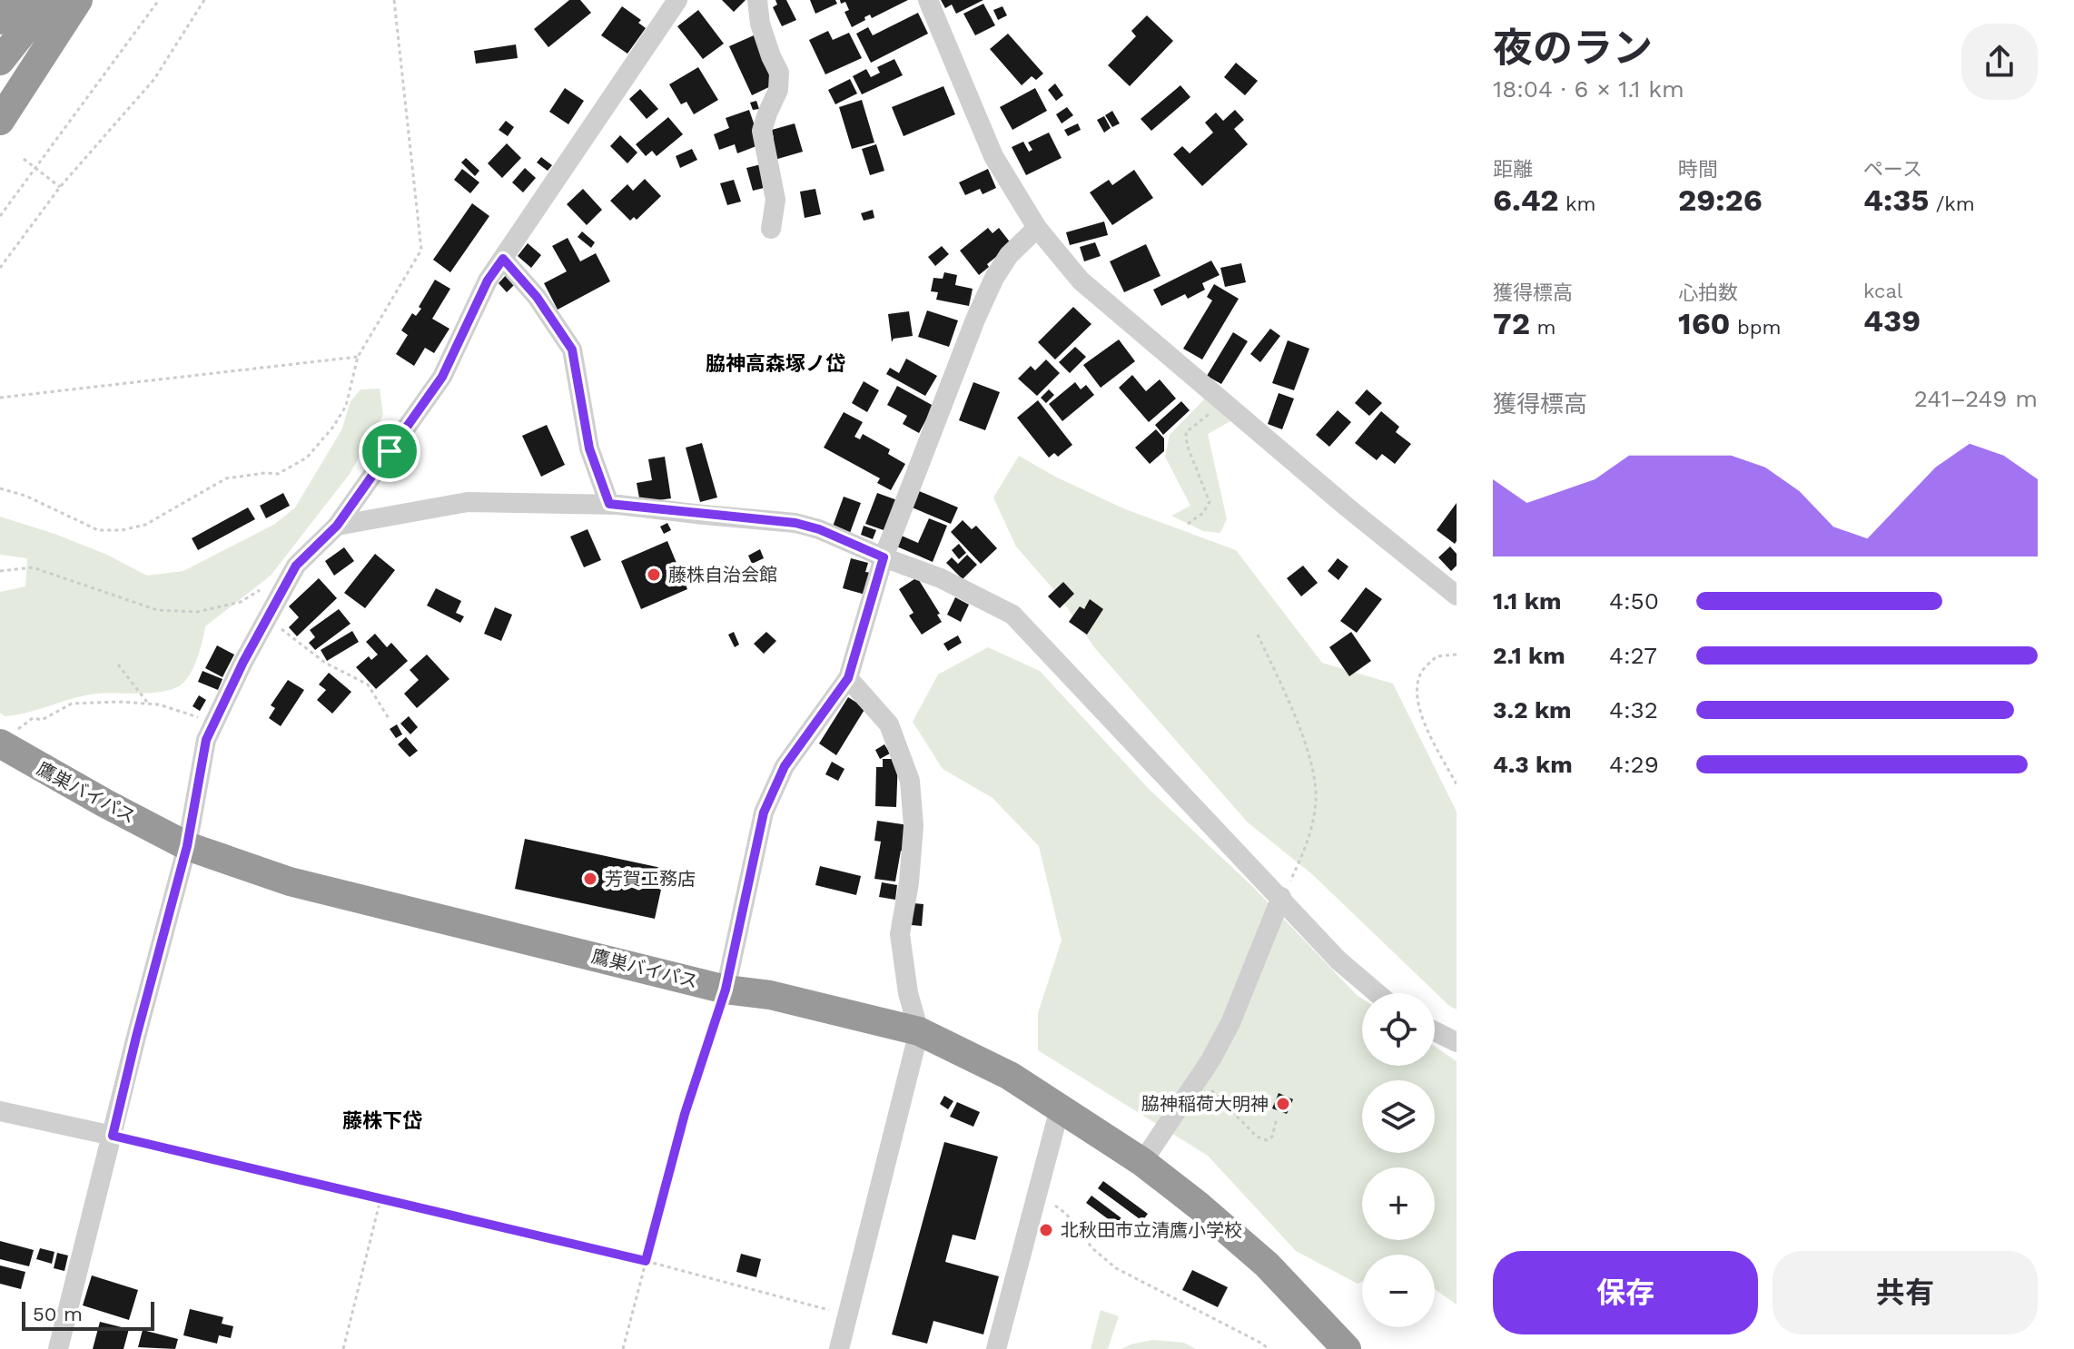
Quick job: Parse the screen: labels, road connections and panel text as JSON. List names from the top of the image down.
{
  "streets": {
    "highway": ["鷹巣バイパス"]
  },
  "districts": ["脇神高森塚ノ岱", "藤株下岱"],
  "places": [
    "藤株自治会館",
    "芳賀工務店",
    "脇神稲荷大明神",
    "北秋田市立清鷹小学校"
  ],
  "scale_bar": "50 m",
  "page": {
    "heading": ["夜のラン", "18:04 · 6 × 1.1 km"],
    "stats": [
      ["距離", "6.42 km"],
      ["時間", "29:26"],
      ["ペース", "4:35 /km"],
      ["獲得標高", "72 m"],
      ["心拍数", "160 bpm"],
      ["kcal", "439"]
    ],
    "chart": ["獲得標高", "241–249 m"],
    "list": [
      {
        "name": "1.1 km",
        "note": "4:50"
      },
      {
        "name": "2.1 km",
        "note": "4:27"
      },
      {
        "name": "3.2 km",
        "note": "4:32"
      },
      {
        "name": "4.3 km",
        "note": "4:29"
      }
    ],
    "map_buttons": ["+", "−"],
    "buttons": ["保存", "共有"],
    "scale": "50 m"
  }
}
